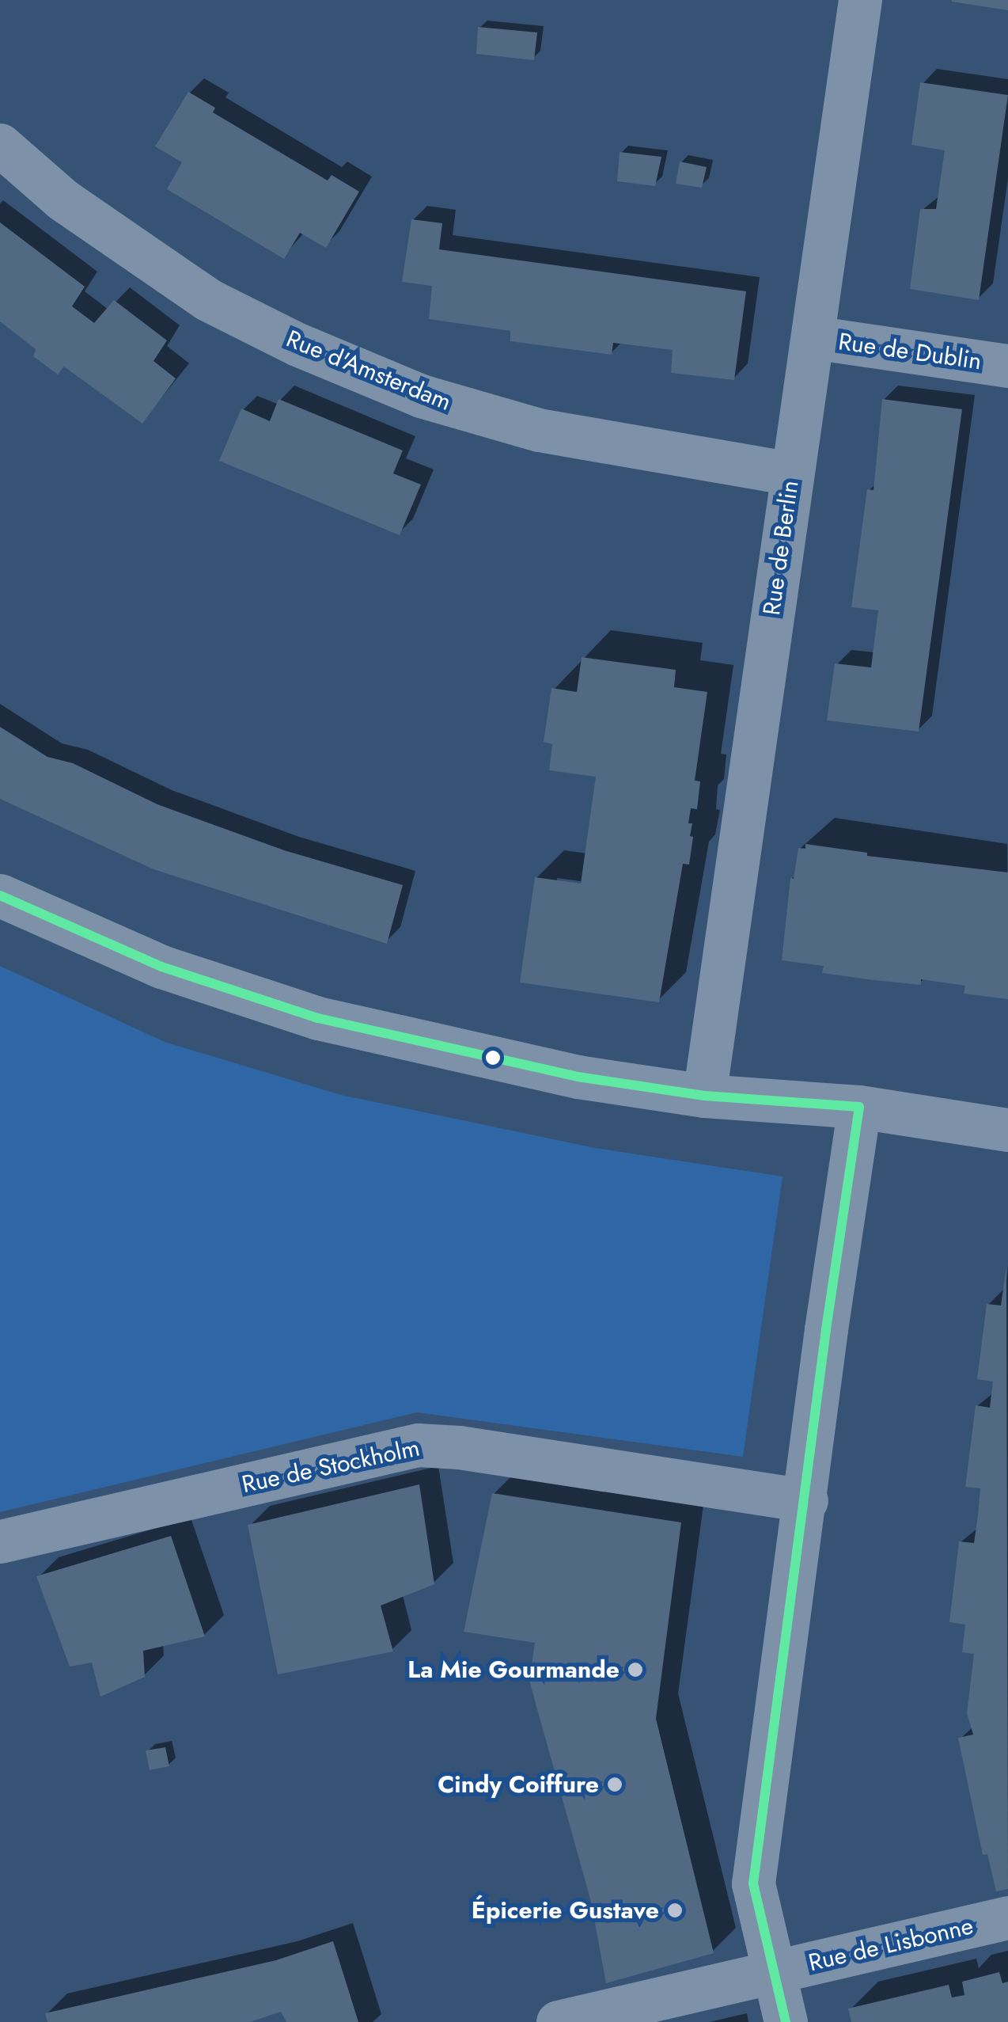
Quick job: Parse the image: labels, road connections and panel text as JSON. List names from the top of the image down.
{
  "streets": {
    "street": [
      "Rue de Dublin",
      "Rue d'Amsterdam",
      "Rue de Berlin",
      "Rue de Stockholm",
      "Rue de Lisbonne"
    ]
  },
  "crossings": [
    ["Rue de Dublin", "Rue de Berlin"],
    ["Rue d'Amsterdam", "Rue de Berlin"]
  ],
  "places": ["La Mie Gourmande", "Cindy Coiffure", "Épicerie Gustave"]
}
